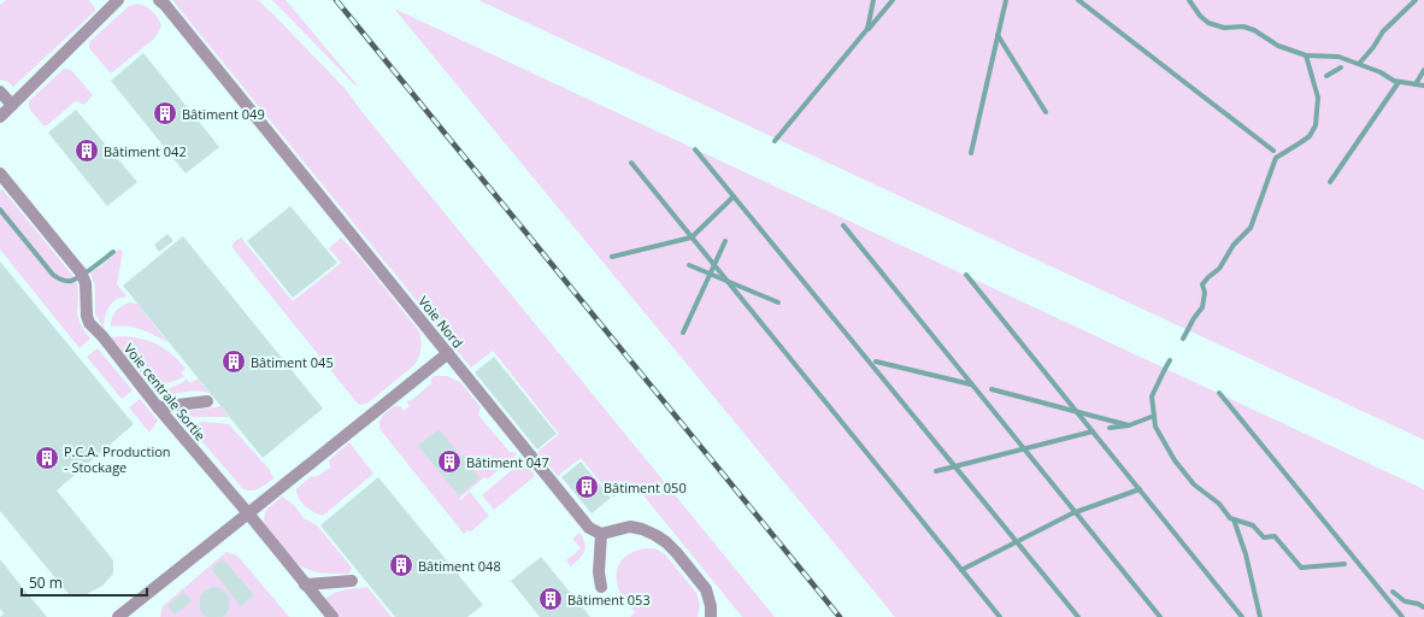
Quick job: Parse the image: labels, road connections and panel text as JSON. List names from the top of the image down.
{
  "streets": {
    "street": ["Voie Nord", "Voie centrale Sortie"]
  },
  "places": {
    "building": [
      "Bâtiment 049",
      "Bâtiment 042",
      "Bâtiment 045",
      "P.C.A. Production - Stockage",
      "Bâtiment 047",
      "Bâtiment 050",
      "Bâtiment 048",
      "Bâtiment 053"
    ]
  },
  "scale_bar": "50 m"
}
